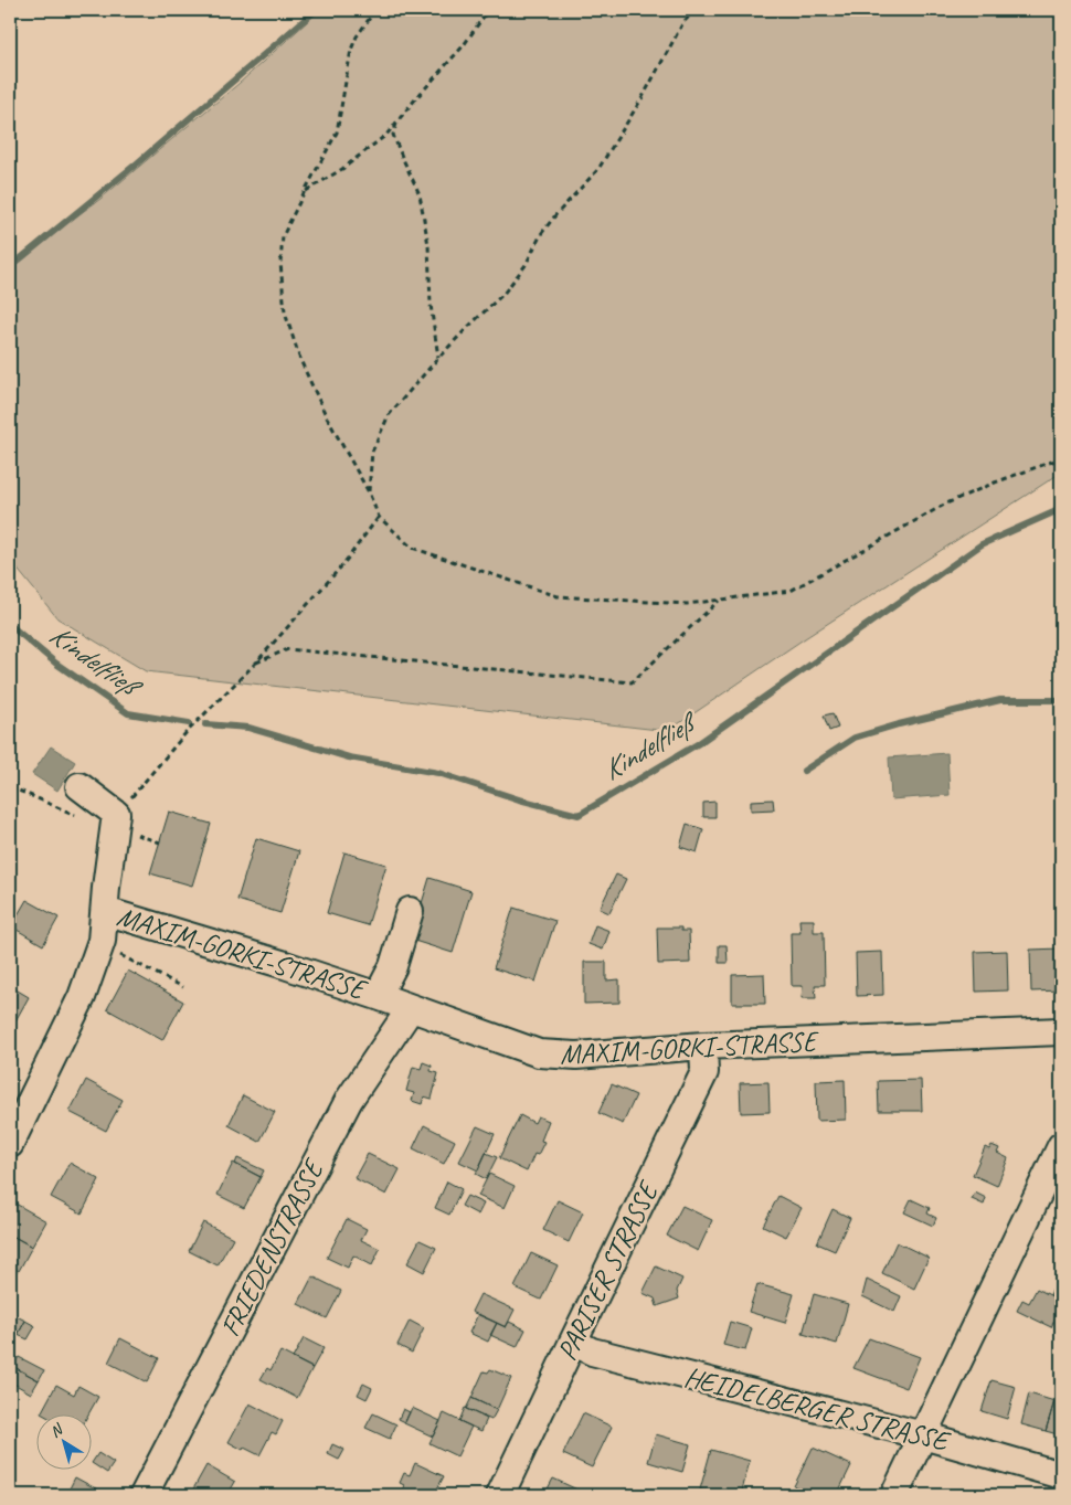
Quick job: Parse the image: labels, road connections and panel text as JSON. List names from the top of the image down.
{
  "streets": {
    "street": [
      "MAXIM-GORKI-STRASSE",
      "FRIEDENSTRASSE",
      "PARISER STRASSE",
      "HEIDELBERGER STRASSE"
    ]
  },
  "crossings": [
    ["MAXIM-GORKI-STRASSE", "FRIEDENSTRASSE"],
    ["MAXIM-GORKI-STRASSE", "PARISER STRASSE"],
    ["PARISER STRASSE", "HEIDELBERGER STRASSE"]
  ],
  "water": ["Kindelfließ"],
  "north": "top left"
}
